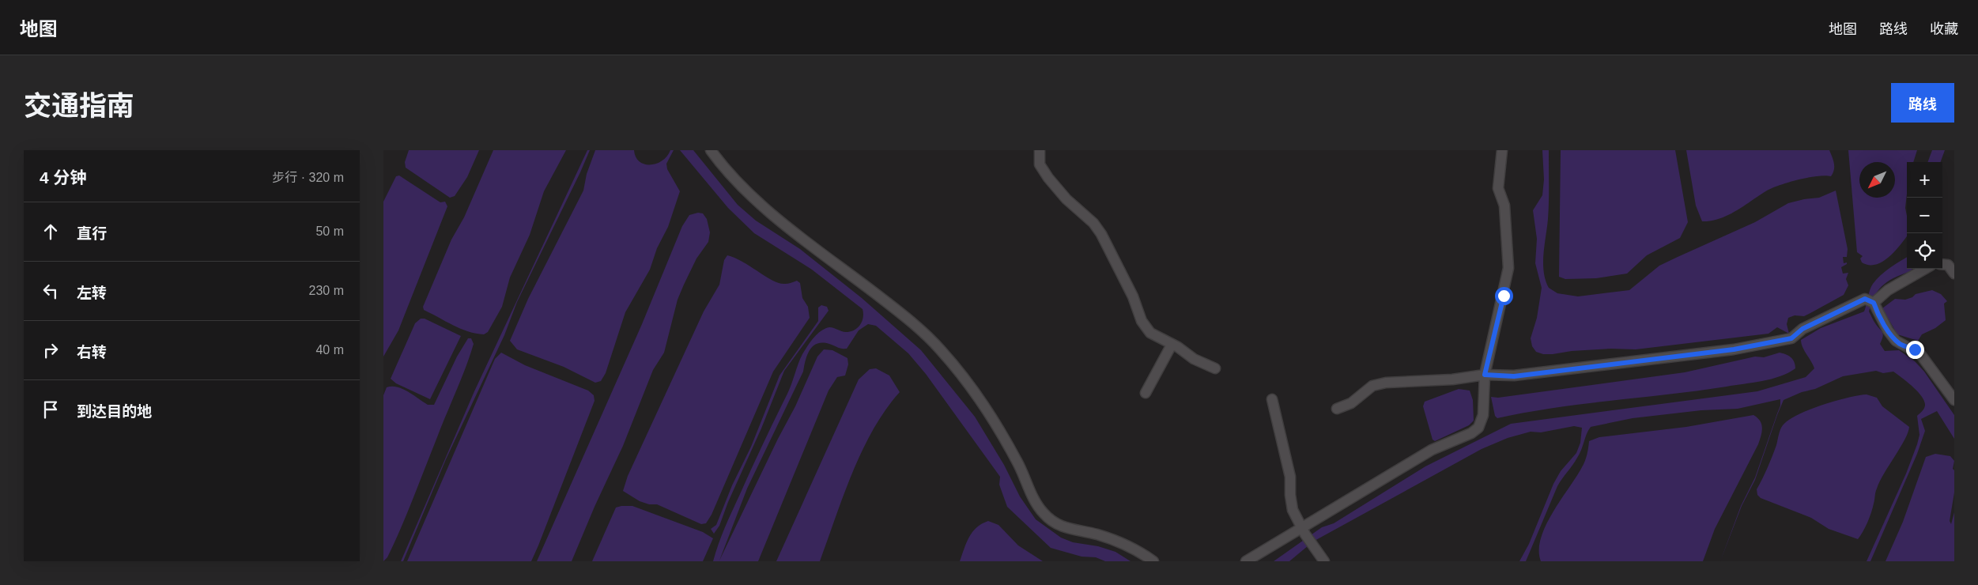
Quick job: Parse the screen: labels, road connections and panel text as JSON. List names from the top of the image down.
{
  "north": "bottom left",
  "page": {
    "header": "地图",
    "nav": ["地图", "路线", "收藏"],
    "title": "交通指南",
    "buttons": "路线",
    "heading": ["4 分钟", "步行 · 320 m"],
    "map_buttons": ["+", "−"],
    "list": [
      ["直行", "50 m"],
      ["左转", "230 m"],
      ["右转", "40 m"],
      "到达目的地"
    ]
  }
}
